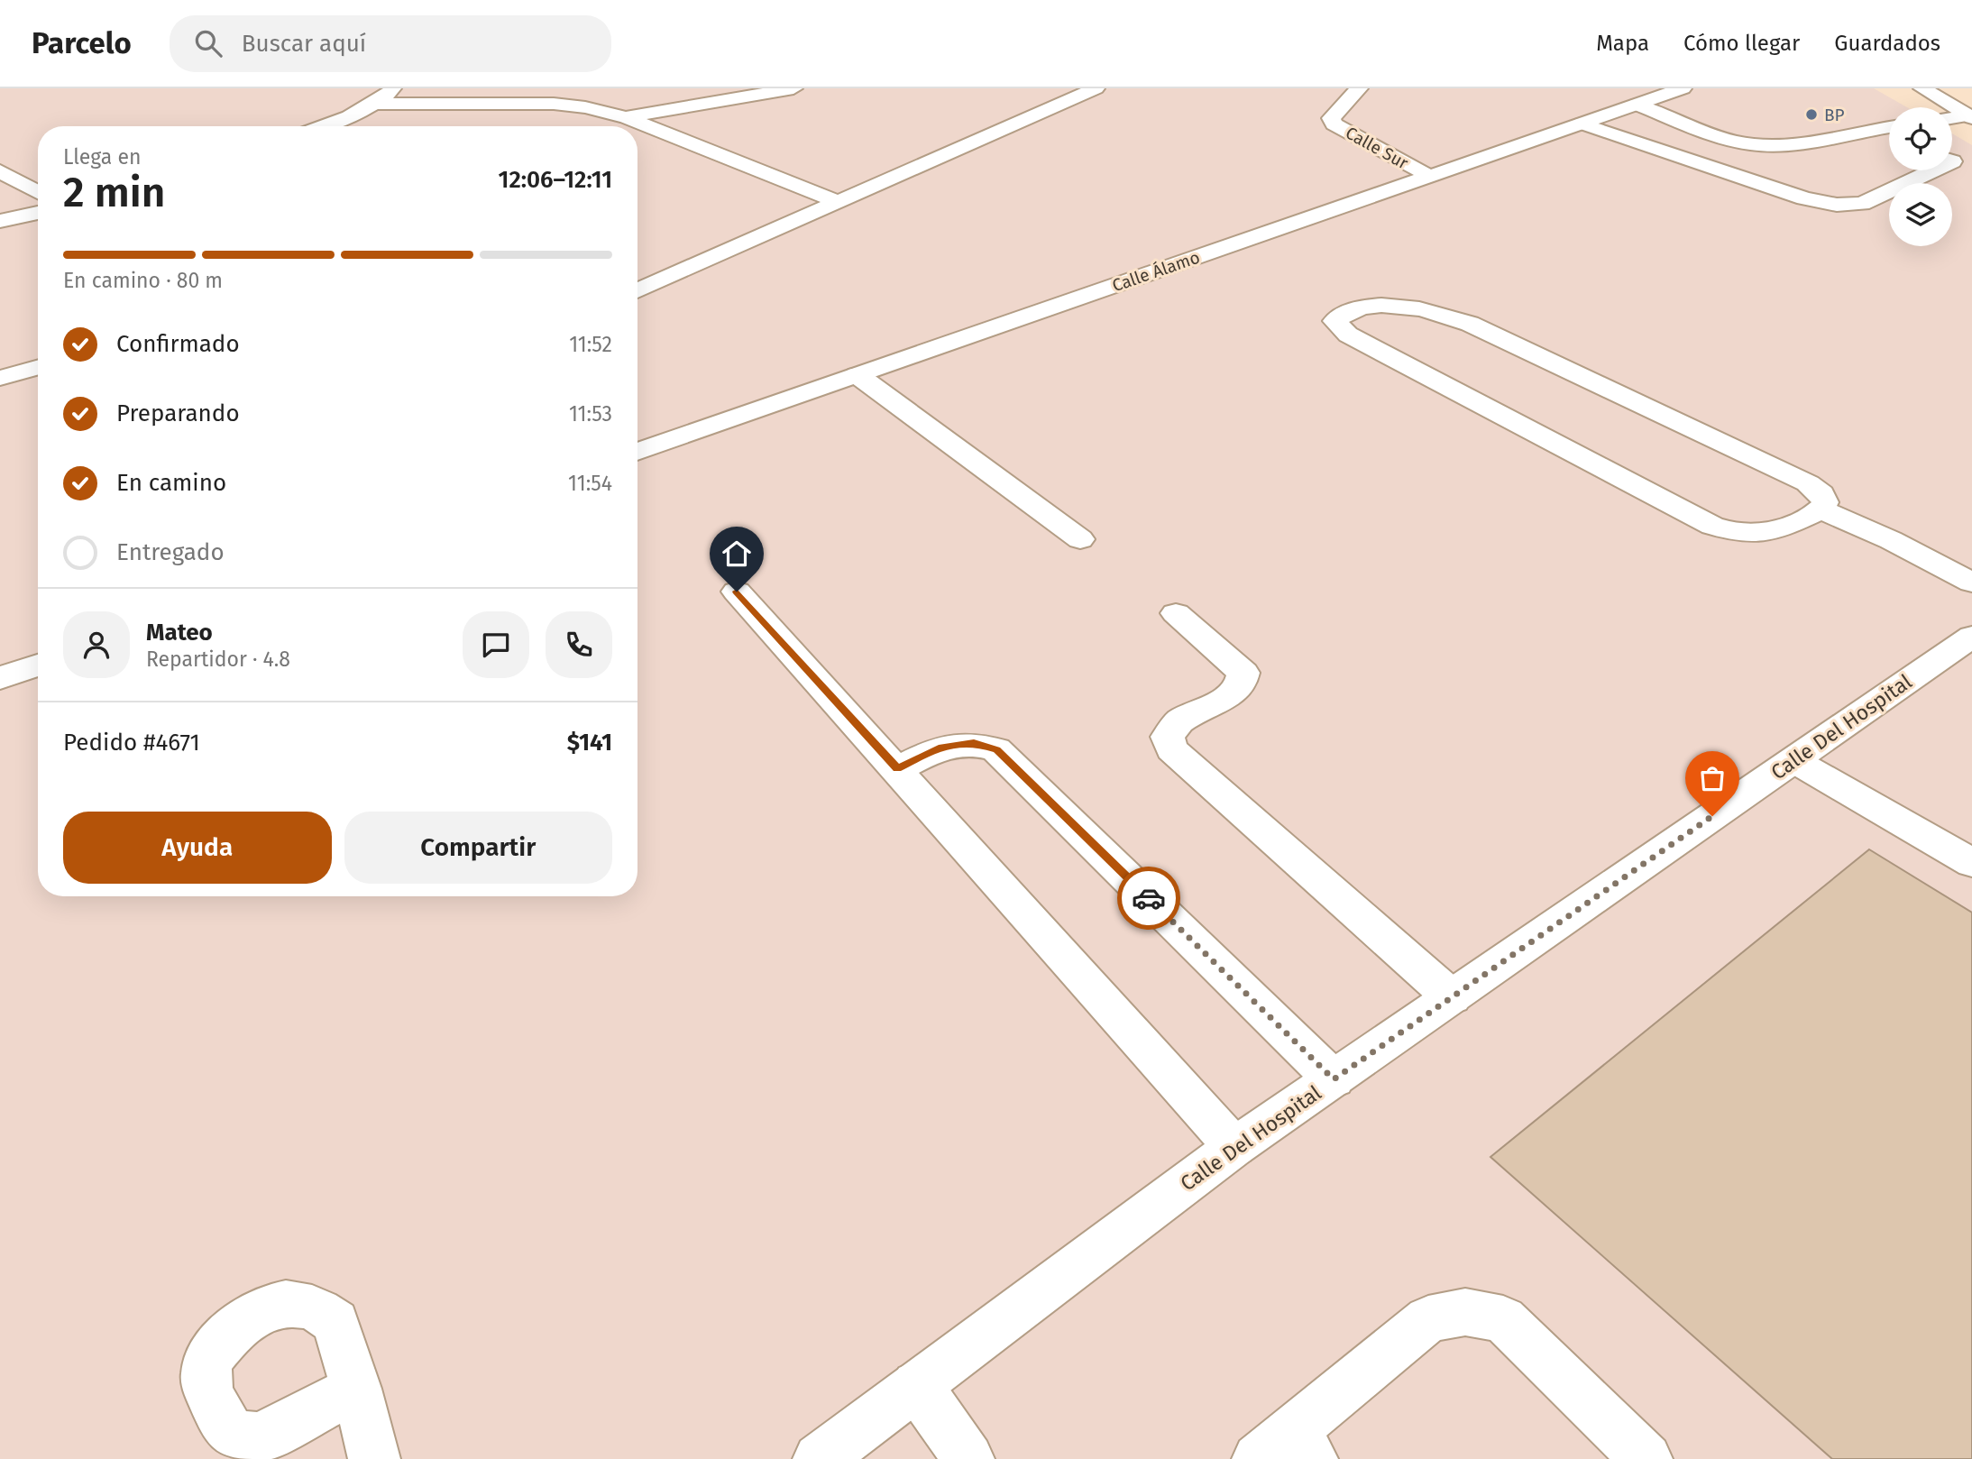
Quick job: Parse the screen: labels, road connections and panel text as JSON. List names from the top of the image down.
{
  "streets": {
    "street": ["Calle Sur", "Calle Álamo", "Calle Del Hospital"]
  },
  "crossings": [
    ["Calle Sur", "Calle Álamo"]
  ],
  "places": ["BP"],
  "page": {
    "header": "Parcelo",
    "search": "Buscar aquí",
    "nav": ["Mapa", "Cómo llegar", "Guardados"],
    "heading": ["2 min", "Llega en", "12:06–12:11"],
    "panel": [
      "Mateo",
      "Repartidor · 4.8",
      "Pedido #4671",
      "$141"
    ],
    "bar": "En camino · 80 m",
    "list": [
      ["Confirmado", "11:52"],
      ["Preparando", "11:53"],
      ["En camino", "11:54"],
      "Entregado"
    ],
    "buttons": ["Ayuda", "Compartir"]
  }
}
